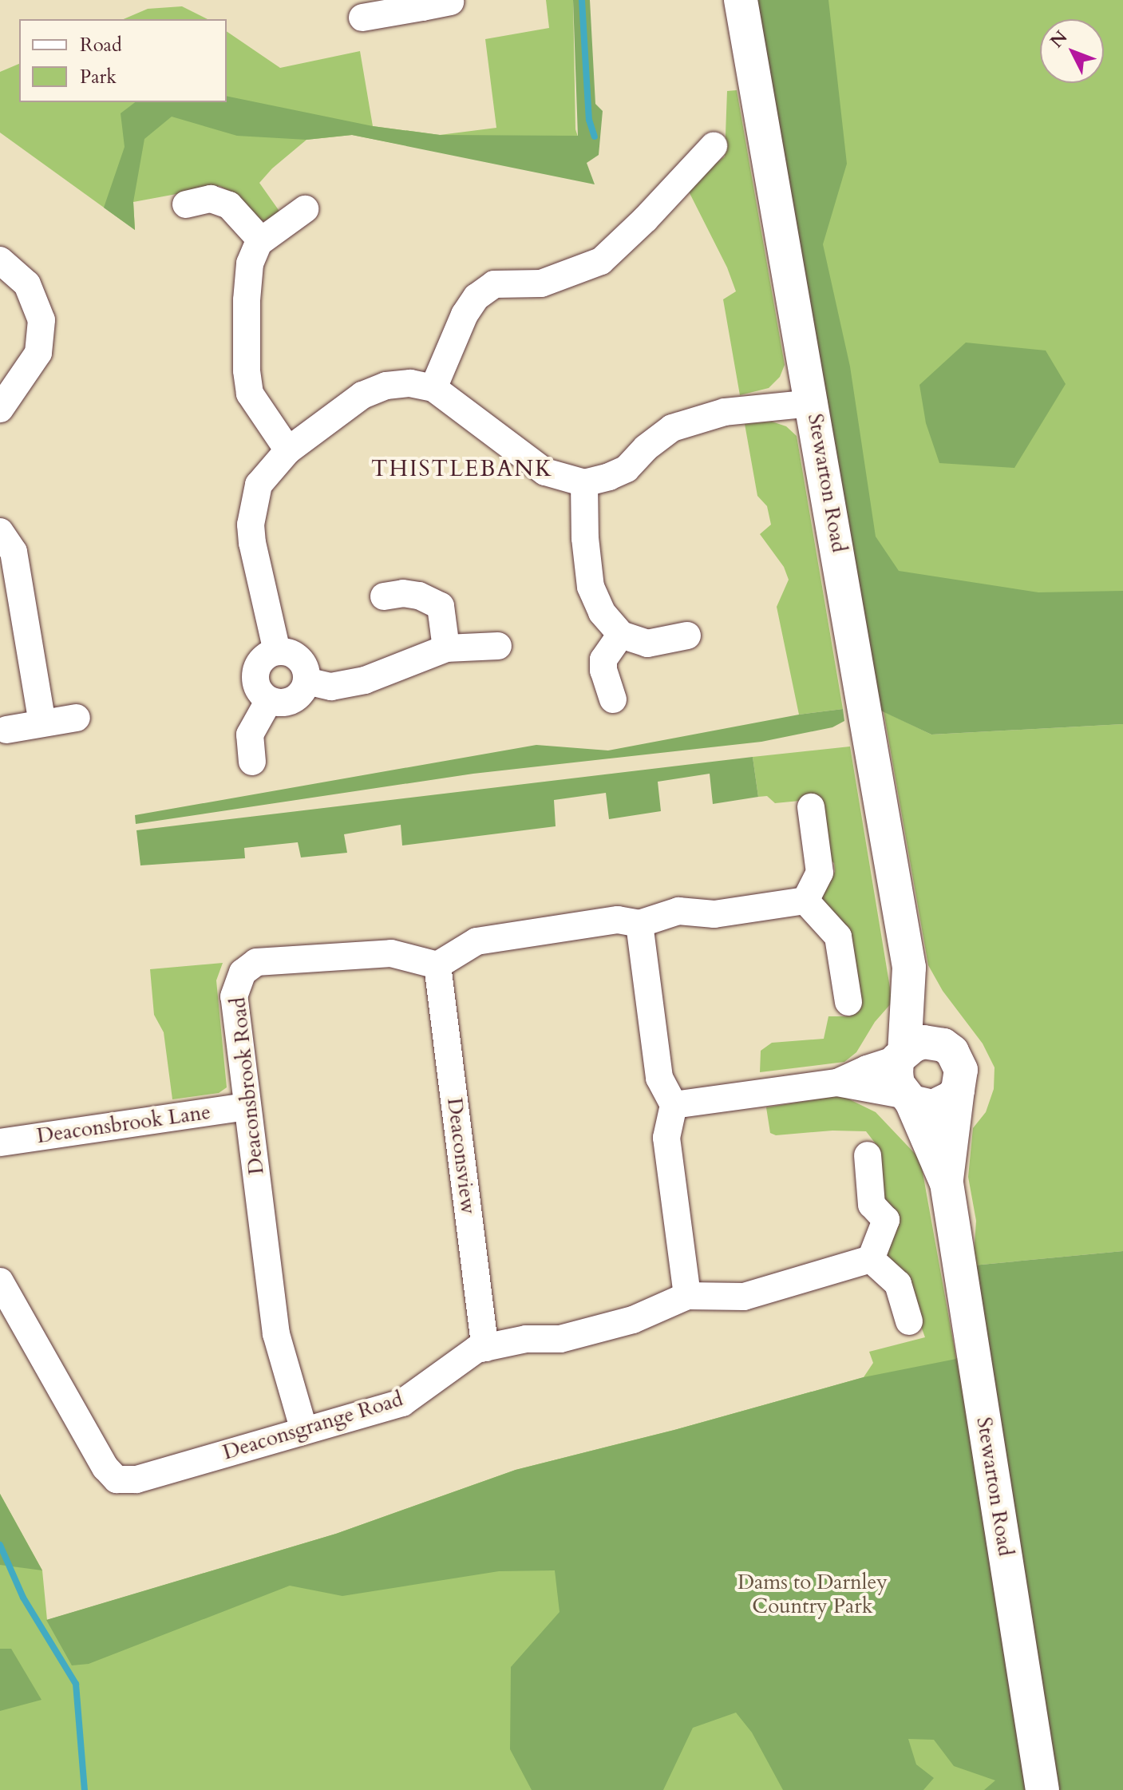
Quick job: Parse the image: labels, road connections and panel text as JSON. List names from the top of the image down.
{
  "streets": {
    "main road": ["Stewarton Road"],
    "street": [
      "Deaconsbrook Road",
      "Deaconsbrook Lane",
      "Deaconsview",
      "Deaconsgrange Road"
    ]
  },
  "crossings": [
    ["Deaconsbrook Road", "Deaconsbrook Lane"],
    ["Deaconsbrook Road", "Deaconsview"],
    ["Deaconsbrook Road", "Deaconsgrange Road"],
    ["Deaconsview", "Deaconsgrange Road"]
  ],
  "districts": ["THISTLEBANK"],
  "parks": ["Dams to Darnley Country Park"],
  "legend": ["Road", "Park"],
  "north": "top left"
}
